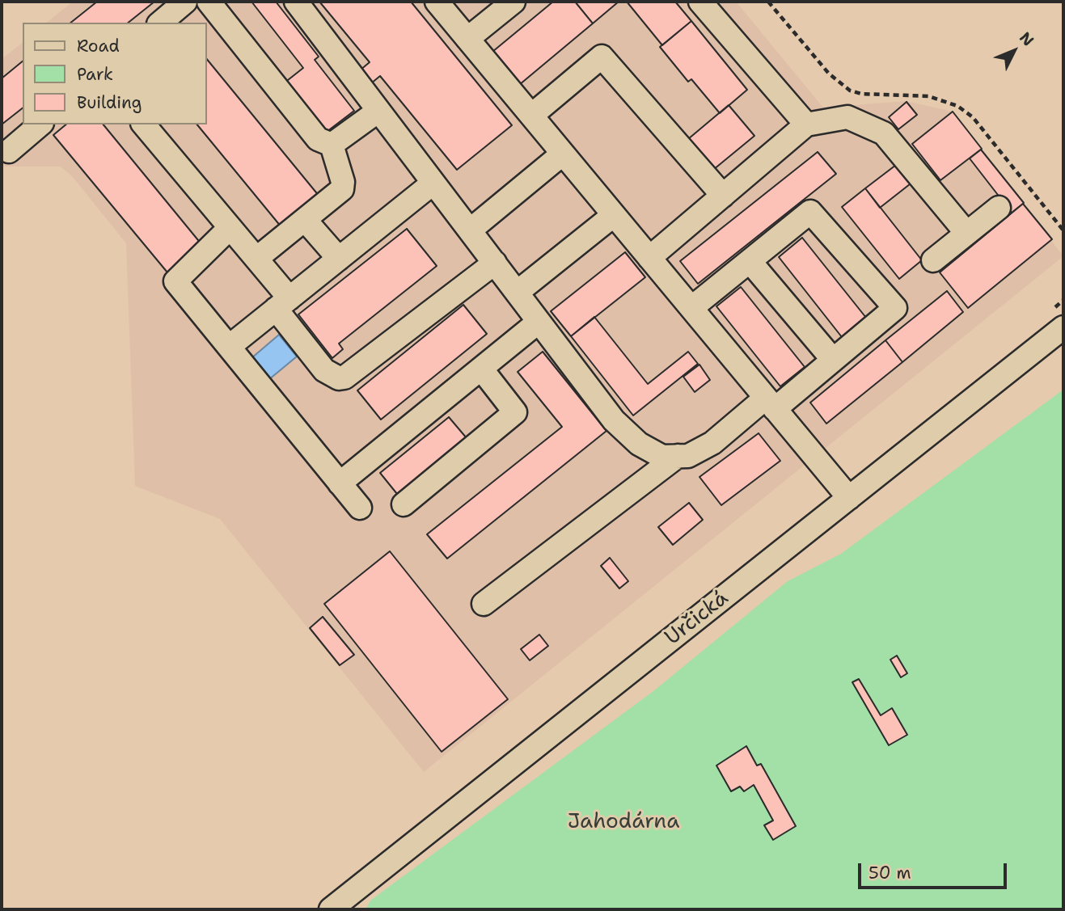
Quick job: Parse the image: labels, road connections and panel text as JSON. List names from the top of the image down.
{
  "streets": {
    "street": ["Určická"]
  },
  "parks": ["Jahodárna"],
  "legend": ["Road", "Park", "Building"],
  "scale_bar": "50 m",
  "north": "top right"
}
